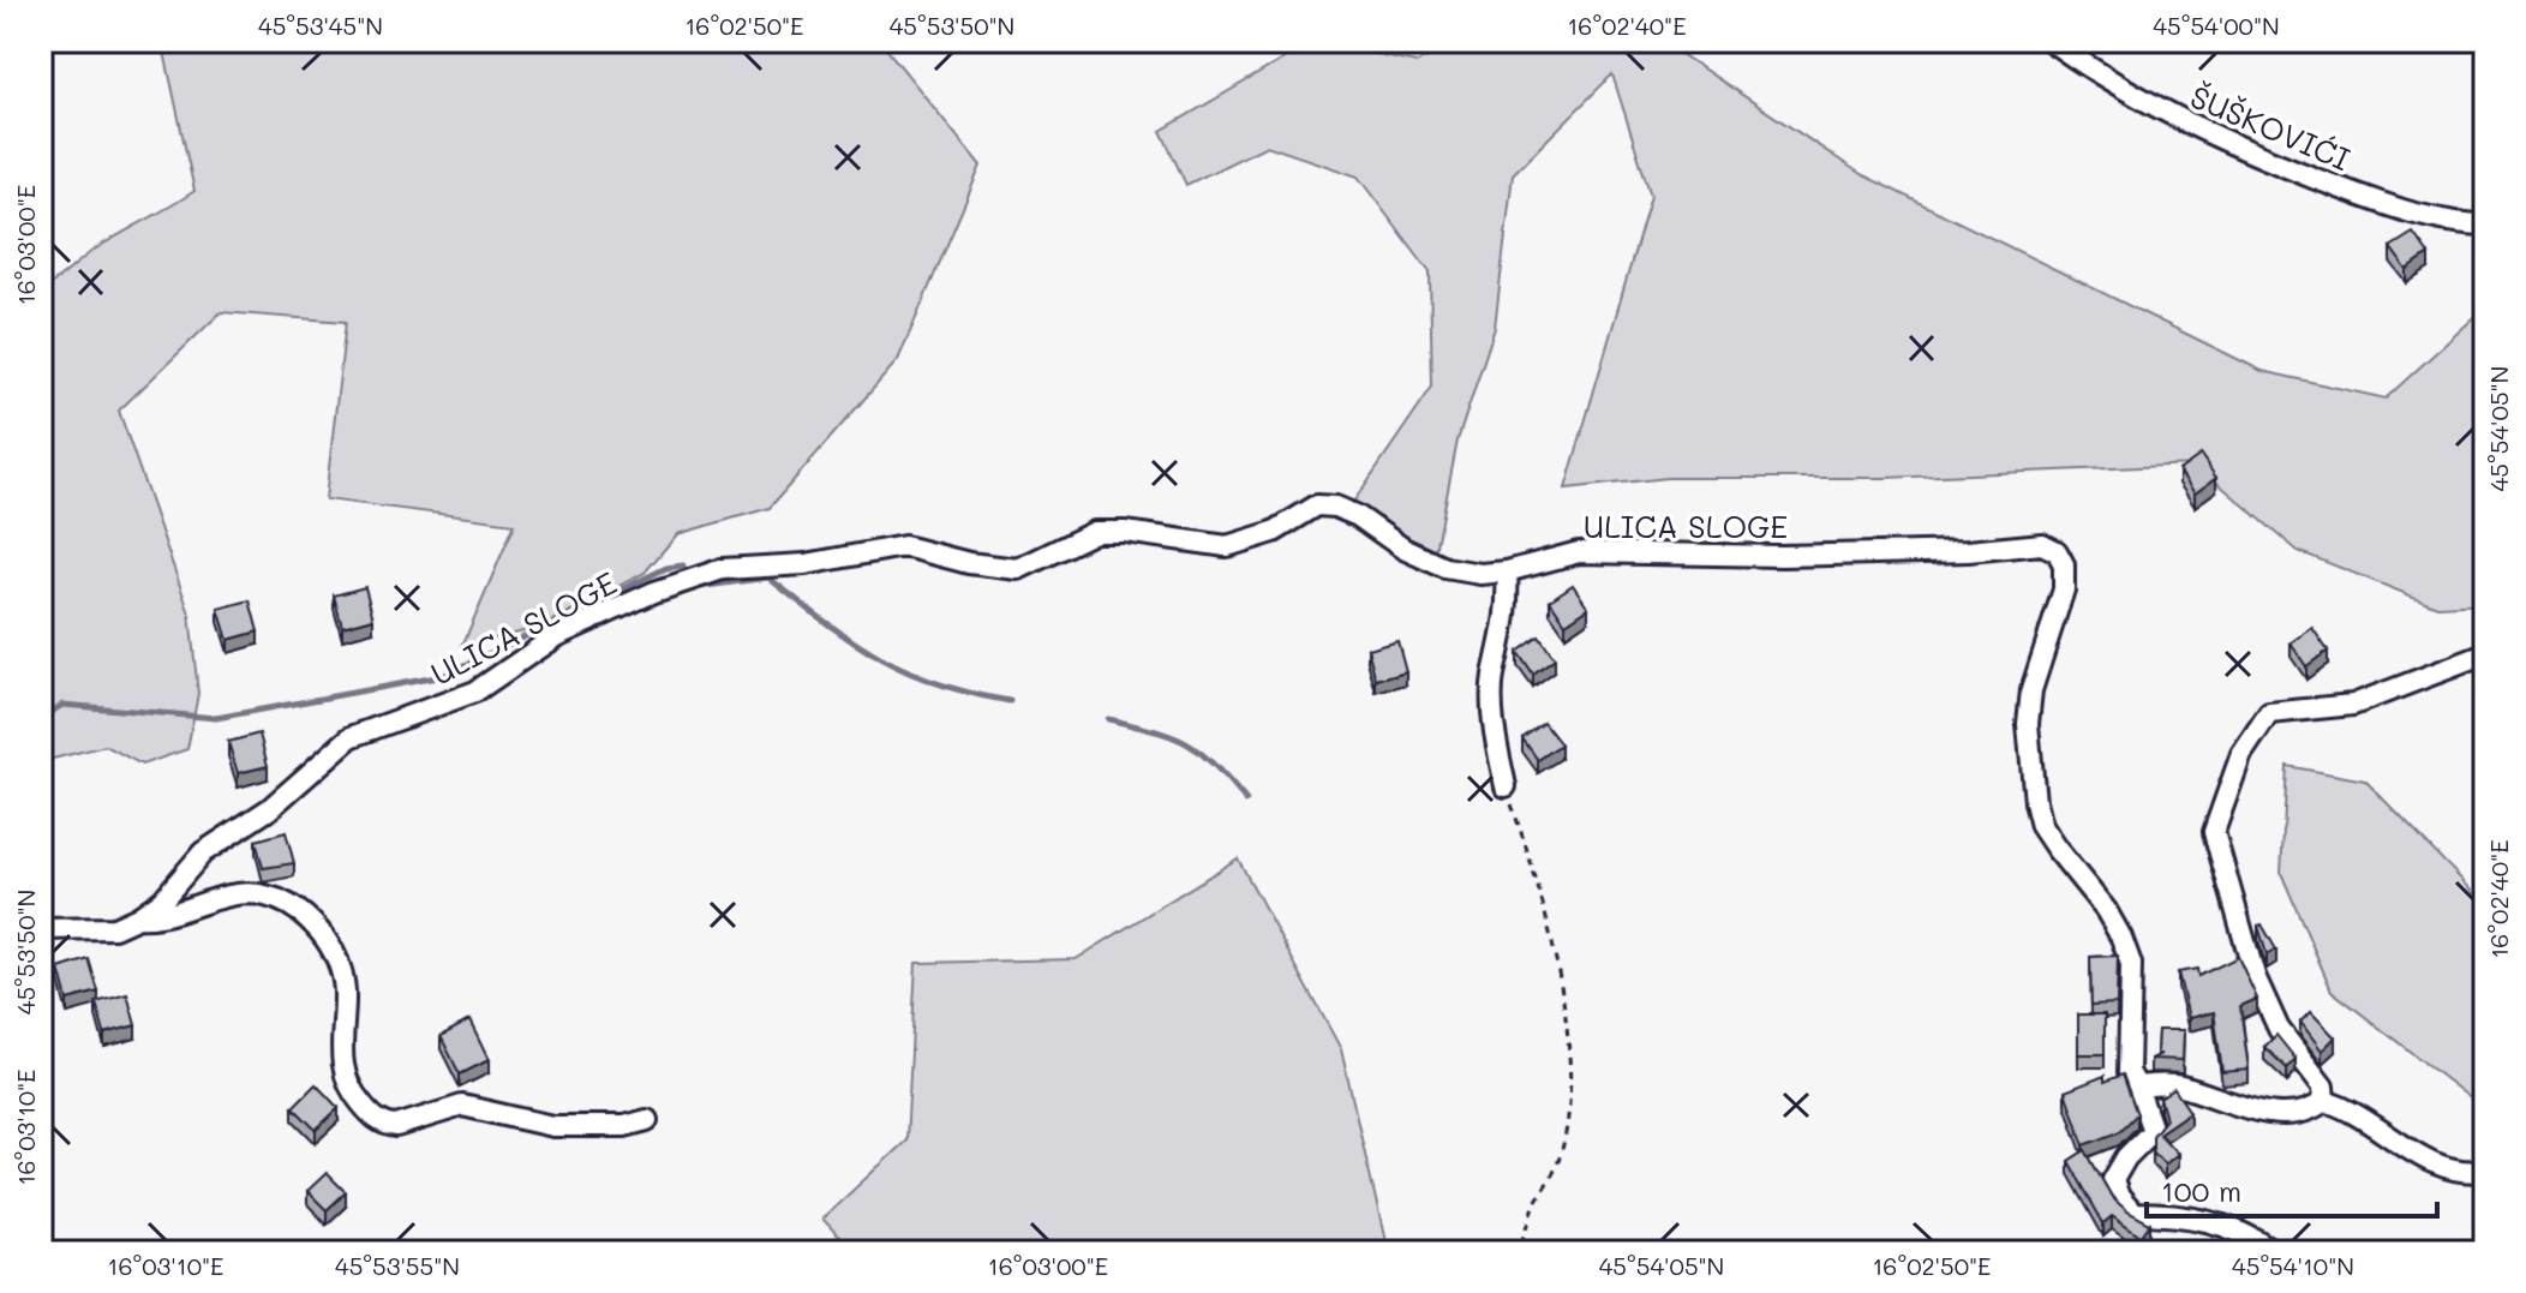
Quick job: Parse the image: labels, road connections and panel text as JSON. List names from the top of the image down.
{
  "streets": {
    "street": ["ŠUŠKOVIĆI", "ULICA SLOGE"]
  },
  "scale_bar": "100 m",
  "coordinates": [
    "45°53'45\"N",
    "16°02'50\"E",
    "45°53'50\"N",
    "16°02'40\"E",
    "45°54'00\"N",
    "16°03'00\"E",
    "45°54'05\"N",
    "16°03'10\"E",
    "45°53'55\"N",
    "45°54'10\"N"
  ]
}
